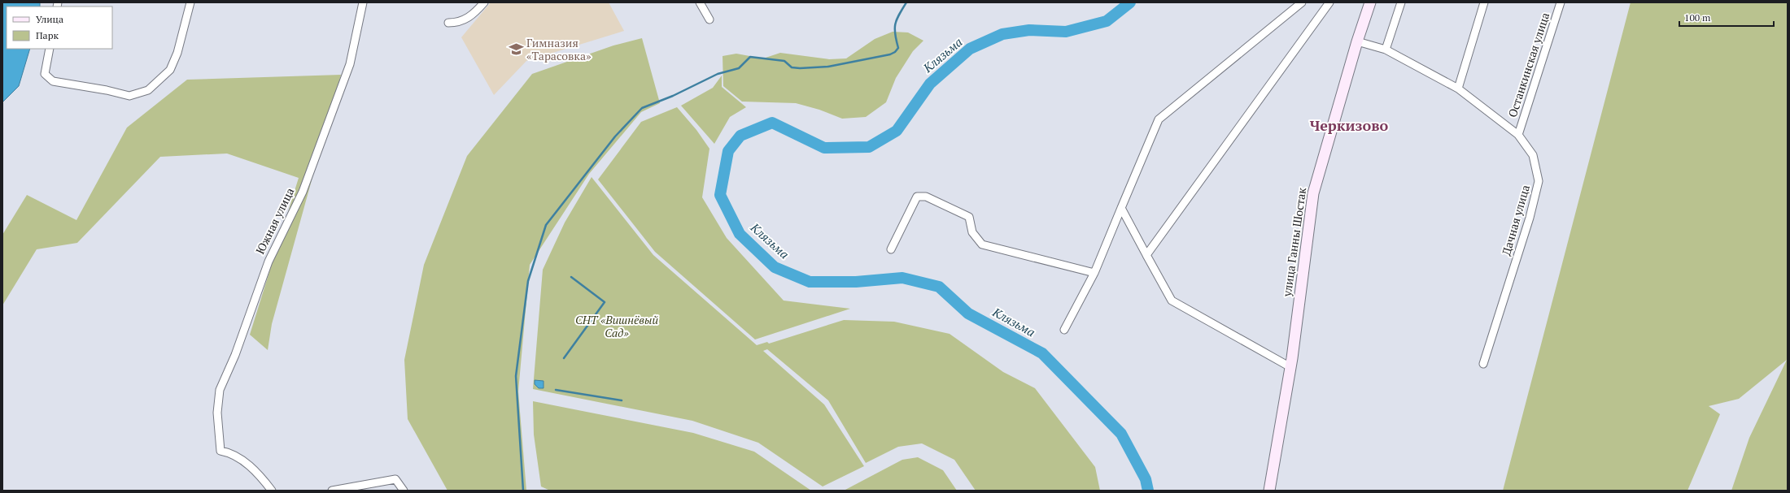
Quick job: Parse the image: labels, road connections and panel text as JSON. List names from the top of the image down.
{
  "streets": {
    "main road": ["улица Ганны Шостак"],
    "street": ["Останкинская улица", "Дачная улица", "Южная улица"]
  },
  "crossings": [
    ["Останкинская улица", "Дачная улица"],
    ["Дачная улица", "улица Ганны Шостак"]
  ],
  "districts": ["Черкизово"],
  "water": ["Клязьма"],
  "parks": ["СНТ «Вишнёвый Сад»"],
  "places": {
    "school or university": ["Гимназия «Тарасовка»"]
  },
  "legend": ["Улица", "Парк"],
  "scale_bar": "100 m"
}
